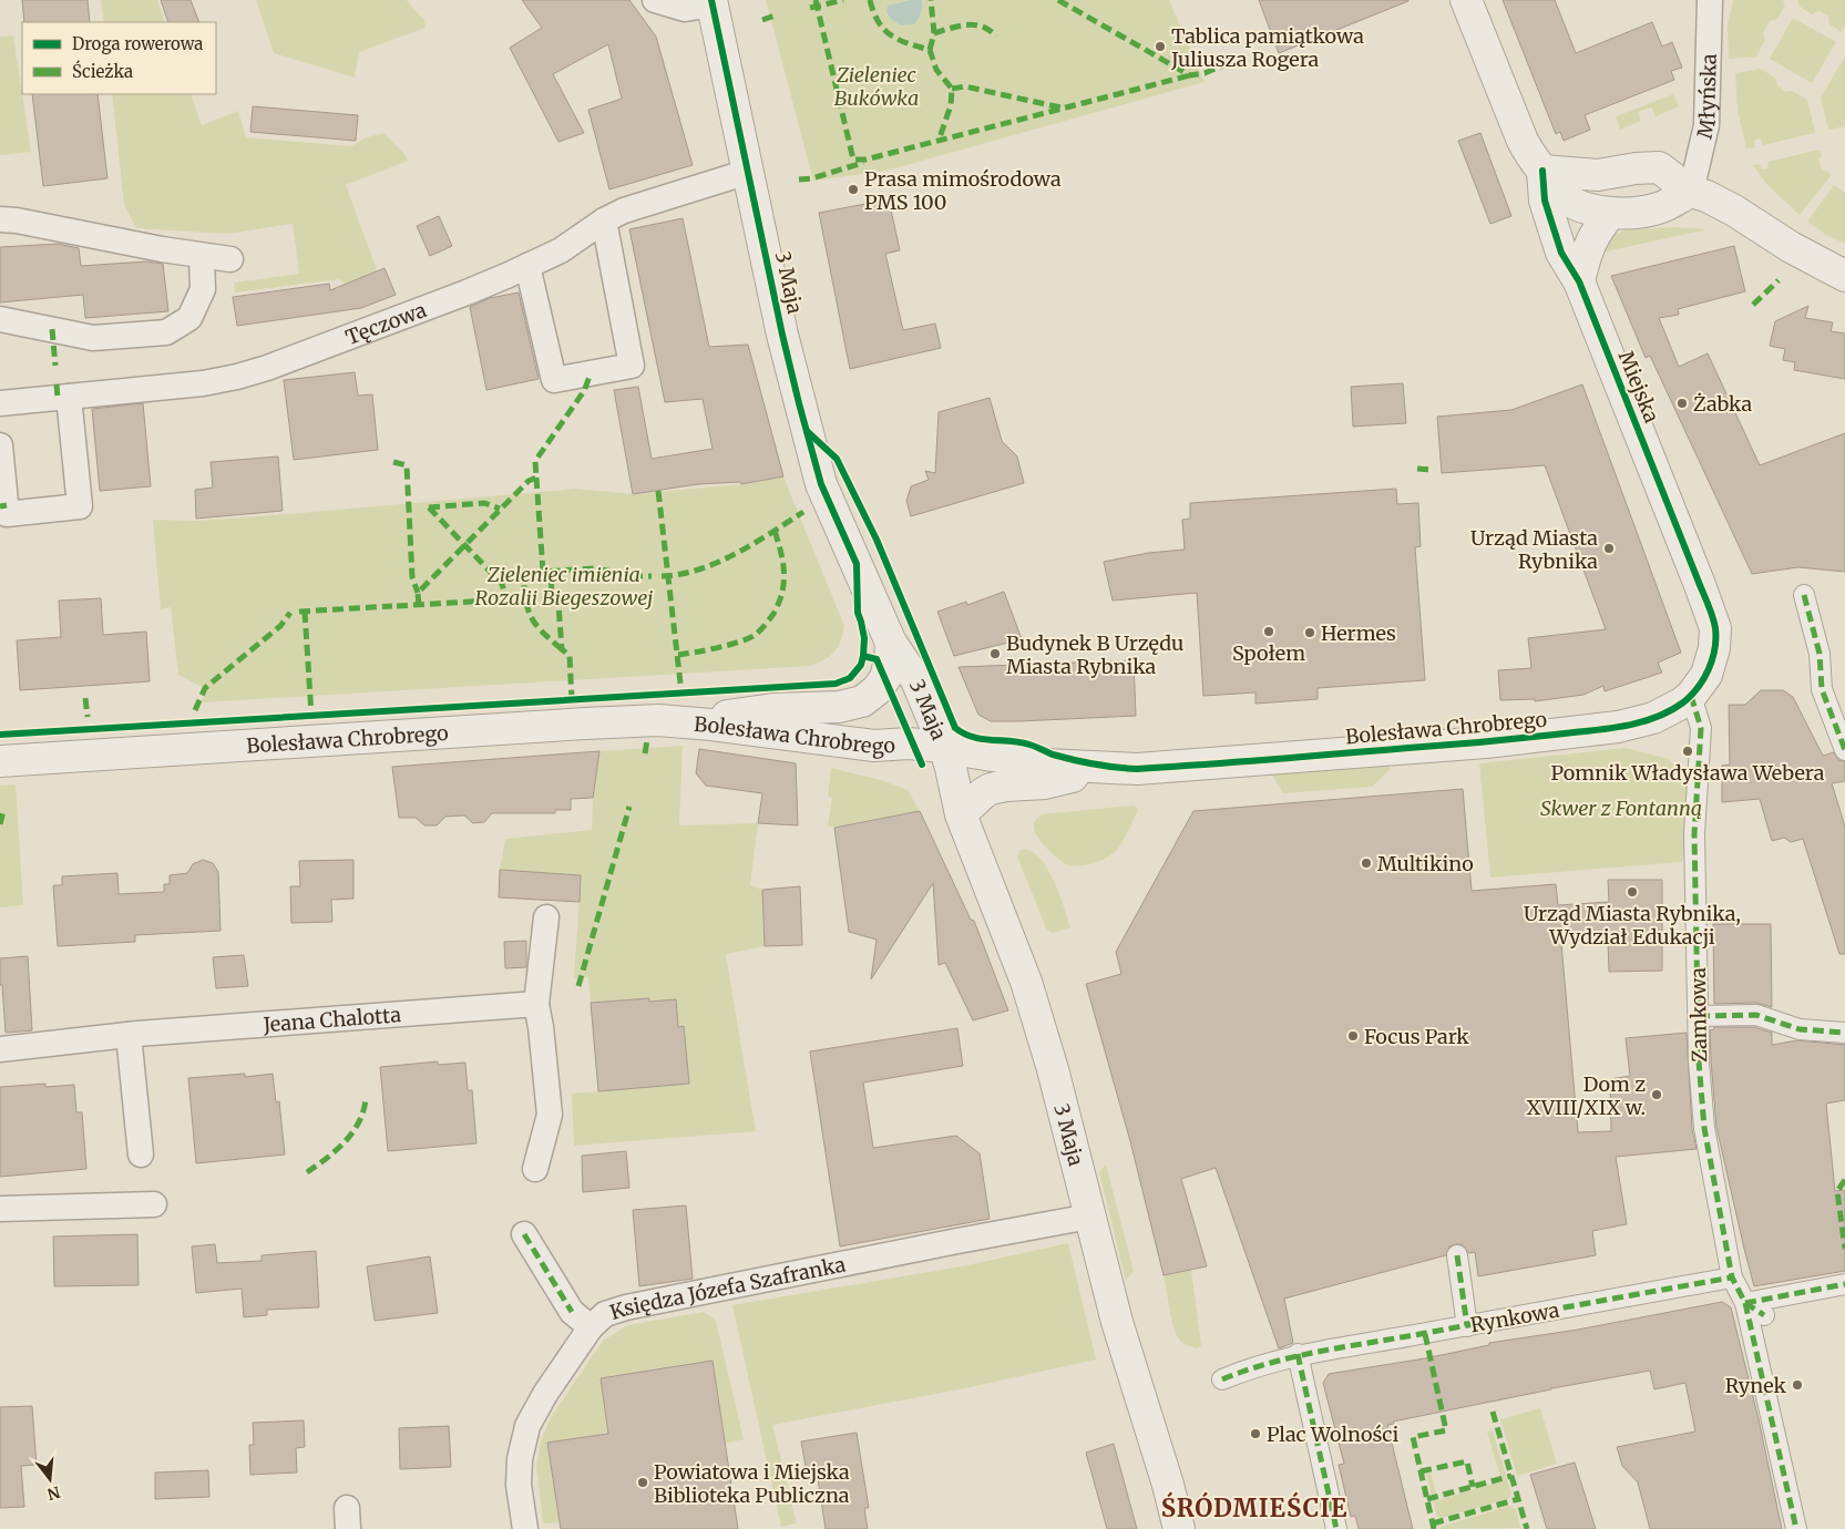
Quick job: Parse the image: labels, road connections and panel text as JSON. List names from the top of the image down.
{
  "streets": {
    "street": [
      "Młyńska",
      "3 Maja",
      "Tęczowa",
      "Miejska",
      "Bolesława Chrobrego",
      "Zamkowa",
      "Jeana Chalotta",
      "Księdza Józefa Szafranka",
      "Rynkowa"
    ]
  },
  "crossings": [
    ["3 Maja", "Tęczowa"],
    ["3 Maja", "Bolesława Chrobrego"],
    ["3 Maja", "Księdza Józefa Szafranka"],
    ["Miejska", "Bolesława Chrobrego"],
    ["Bolesława Chrobrego", "Zamkowa"],
    ["Zamkowa", "Rynkowa"]
  ],
  "districts": ["ŚRÓDMIEŚCIE"],
  "parks": ["Zieleniec Bukówka", "Zieleniec imienia Rozalii Biegeszowej", "Skwer z Fontanną"],
  "places": [
    "Tablica pamiątkowa Juliusza Rogera",
    "Prasa mimośrodowa PMS 100",
    "Żabka",
    "Urząd Miasta Rybnika",
    "Społem",
    "Hermes",
    "Budynek B Urzędu Miasta Rybnika",
    "Pomnik Władysława Webera",
    "Multikino",
    "Urząd Miasta Rybnika, Wydział Edukacji",
    "Focus Park",
    "Dom z XVIII/XIX w.",
    "Rynek",
    "Plac Wolności",
    "Powiatowa i Miejska Biblioteka Publiczna"
  ],
  "legend": ["Droga rowerowa", "Ścieżka"],
  "north": "bottom"
}
